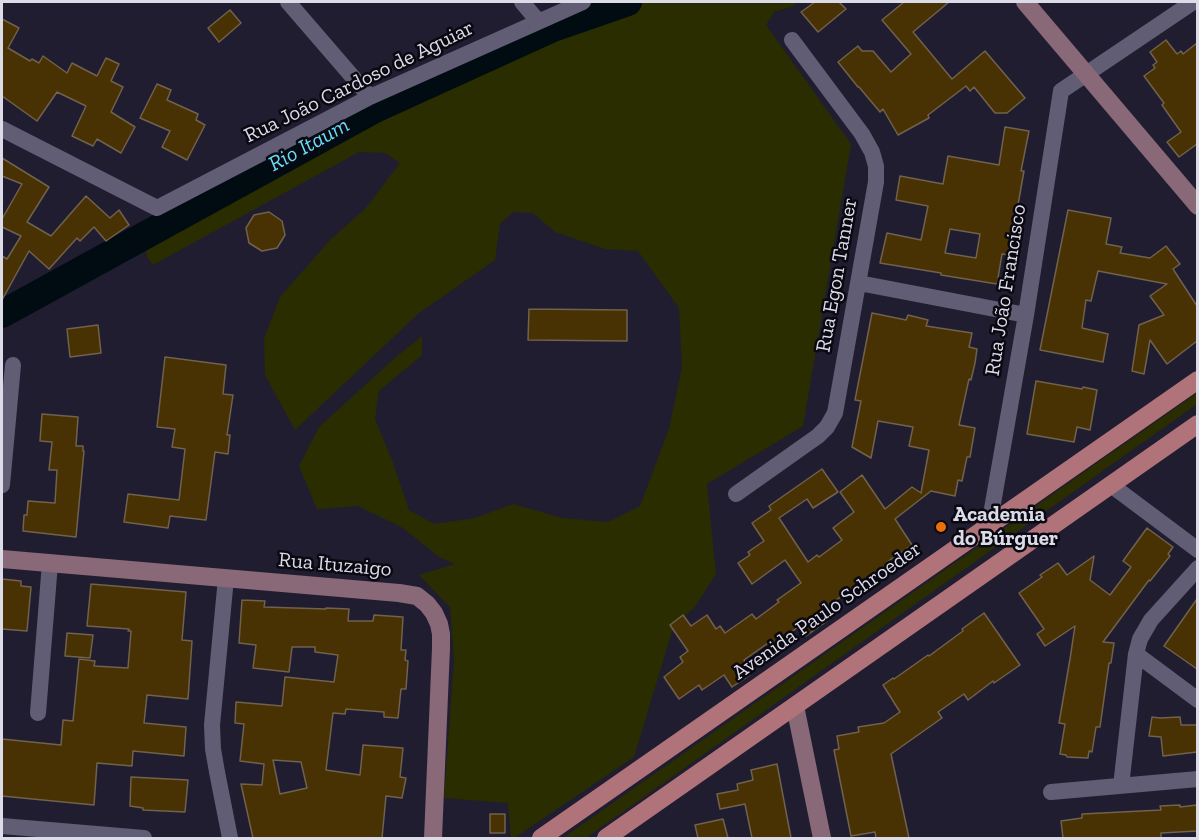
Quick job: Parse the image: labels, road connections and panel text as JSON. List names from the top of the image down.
{
  "streets": {
    "main road": ["Avenida Paulo Schroeder"],
    "street": [
      "Rua João Cardoso de Aguiar",
      "Rua Egon Tanner",
      "Rua João Francisco",
      "Rua Ituzaigo"
    ]
  },
  "crossings": [
    ["Rua João Francisco", "Avenida Paulo Schroeder"]
  ],
  "water": ["Rio Itaum"],
  "places": ["Academia do Búrguer"]
}
